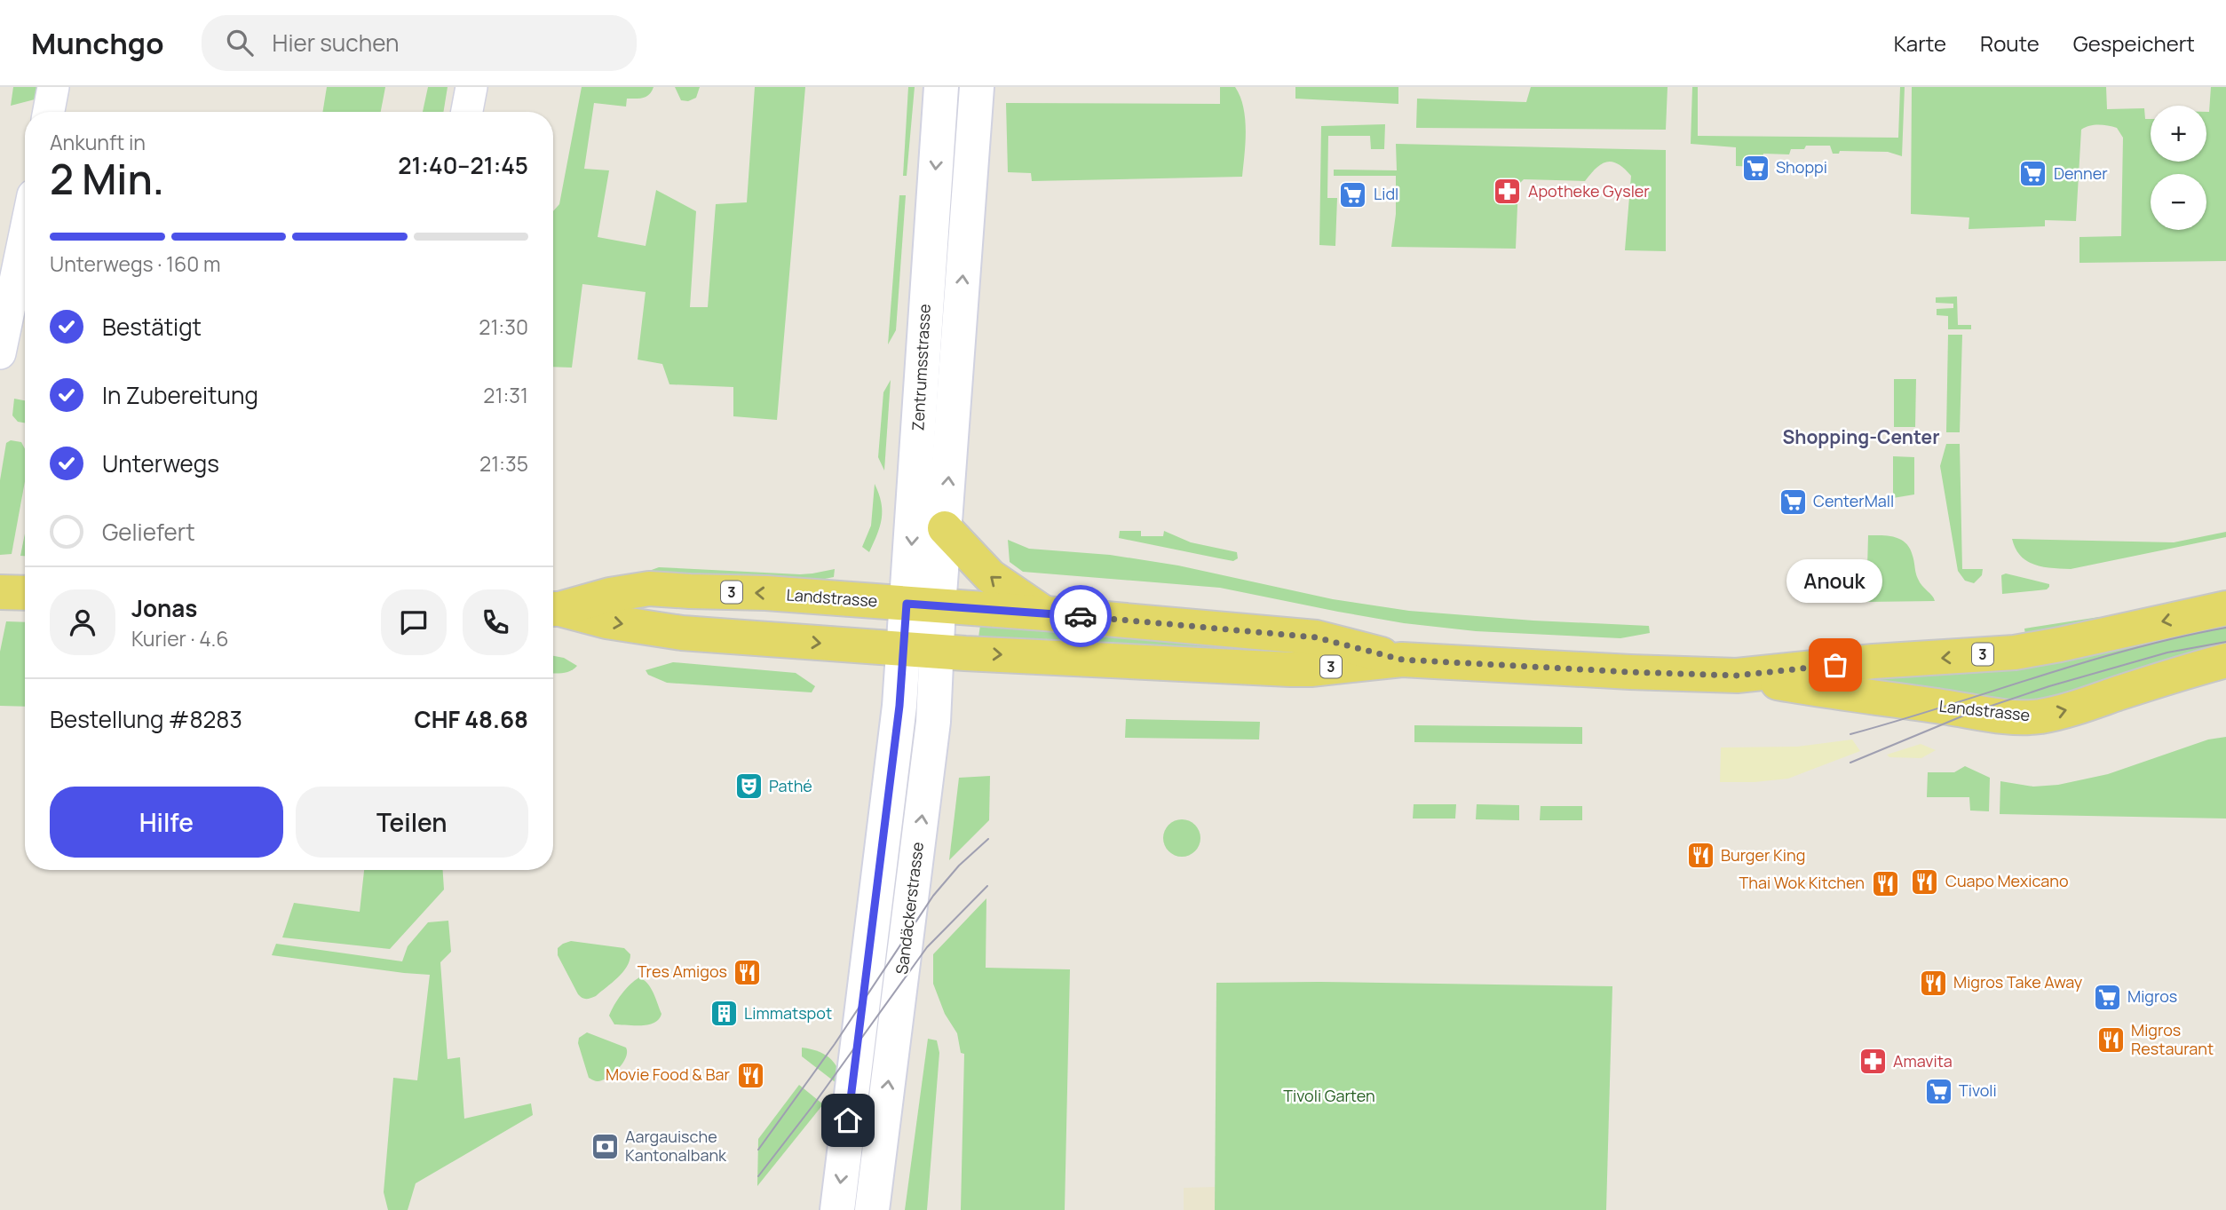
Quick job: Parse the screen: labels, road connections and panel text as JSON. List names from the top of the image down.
{
  "streets": {
    "main road": ["3", "Landstrasse"],
    "street": ["Zentrumsstrasse", "Sandäckerstrasse"]
  },
  "crossings": [
    ["Zentrumsstrasse", "Landstrasse"],
    ["Zentrumsstrasse", "Sandäckerstrasse"],
    ["Landstrasse", "Sandäckerstrasse"]
  ],
  "districts": ["Shopping-Center"],
  "parks": ["Tivoli Garten"],
  "places": {
    "supermarket": [
      "Shoppi",
      "Denner",
      "Lidl",
      "CenterMall",
      "Migros",
      "Tivoli"
    ],
    "pharmacy": ["Apotheke Gysler", "Amavita"],
    "other": ["Anouk"],
    "theatre": ["Pathé"],
    "restaurant": [
      "Burger King",
      "Cuapo Mexicano",
      "Thai Wok Kitchen",
      "Tres Amigos",
      "Migros Take Away",
      "Migros Restaurant",
      "Movie Food & Bar"
    ],
    "building": ["Limmatspot"],
    "bank": ["Aargauische Kantonalbank"]
  },
  "page": {
    "header": "Munchgo",
    "search": "Hier suchen",
    "nav": ["Karte", "Route", "Gespeichert"],
    "map_buttons": ["+", "−"],
    "heading": ["2 Min.", "Ankunft in", "21:40–21:45"],
    "panel": [
      "Jonas",
      "Kurier · 4.6",
      "Bestellung #8283",
      "CHF 48.68"
    ],
    "bar": "Unterwegs · 160 m",
    "list": [
      ["Bestätigt", "21:30"],
      ["In Zubereitung", "21:31"],
      ["Unterwegs", "21:35"],
      "Geliefert"
    ],
    "bubble": "Anouk",
    "buttons": ["Hilfe", "Teilen"]
  }
}
